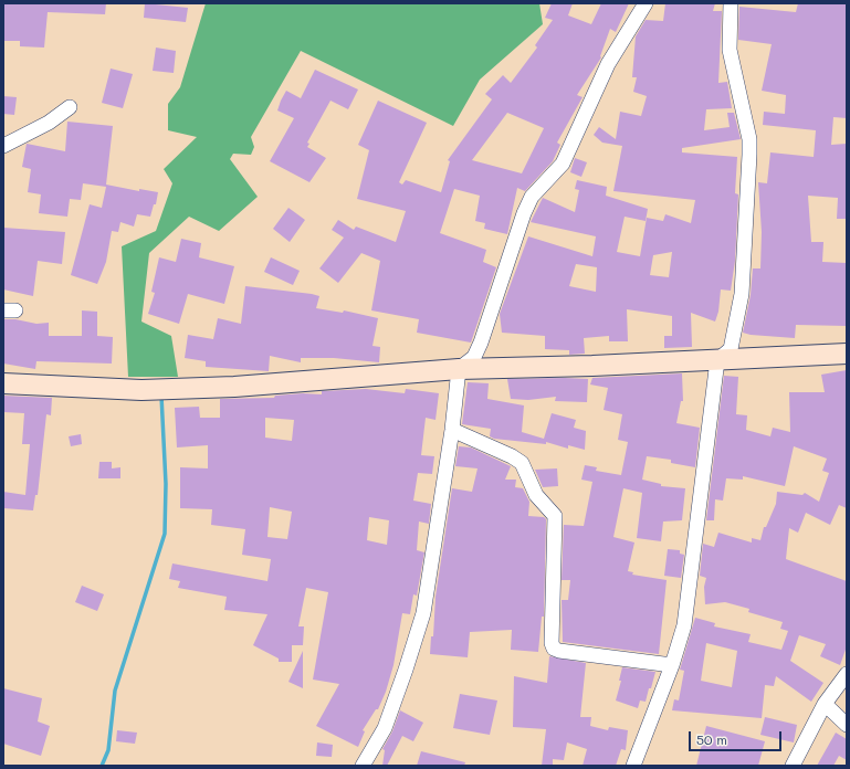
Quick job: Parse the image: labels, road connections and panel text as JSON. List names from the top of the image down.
{
  "scale_bar": "50 m"
}
